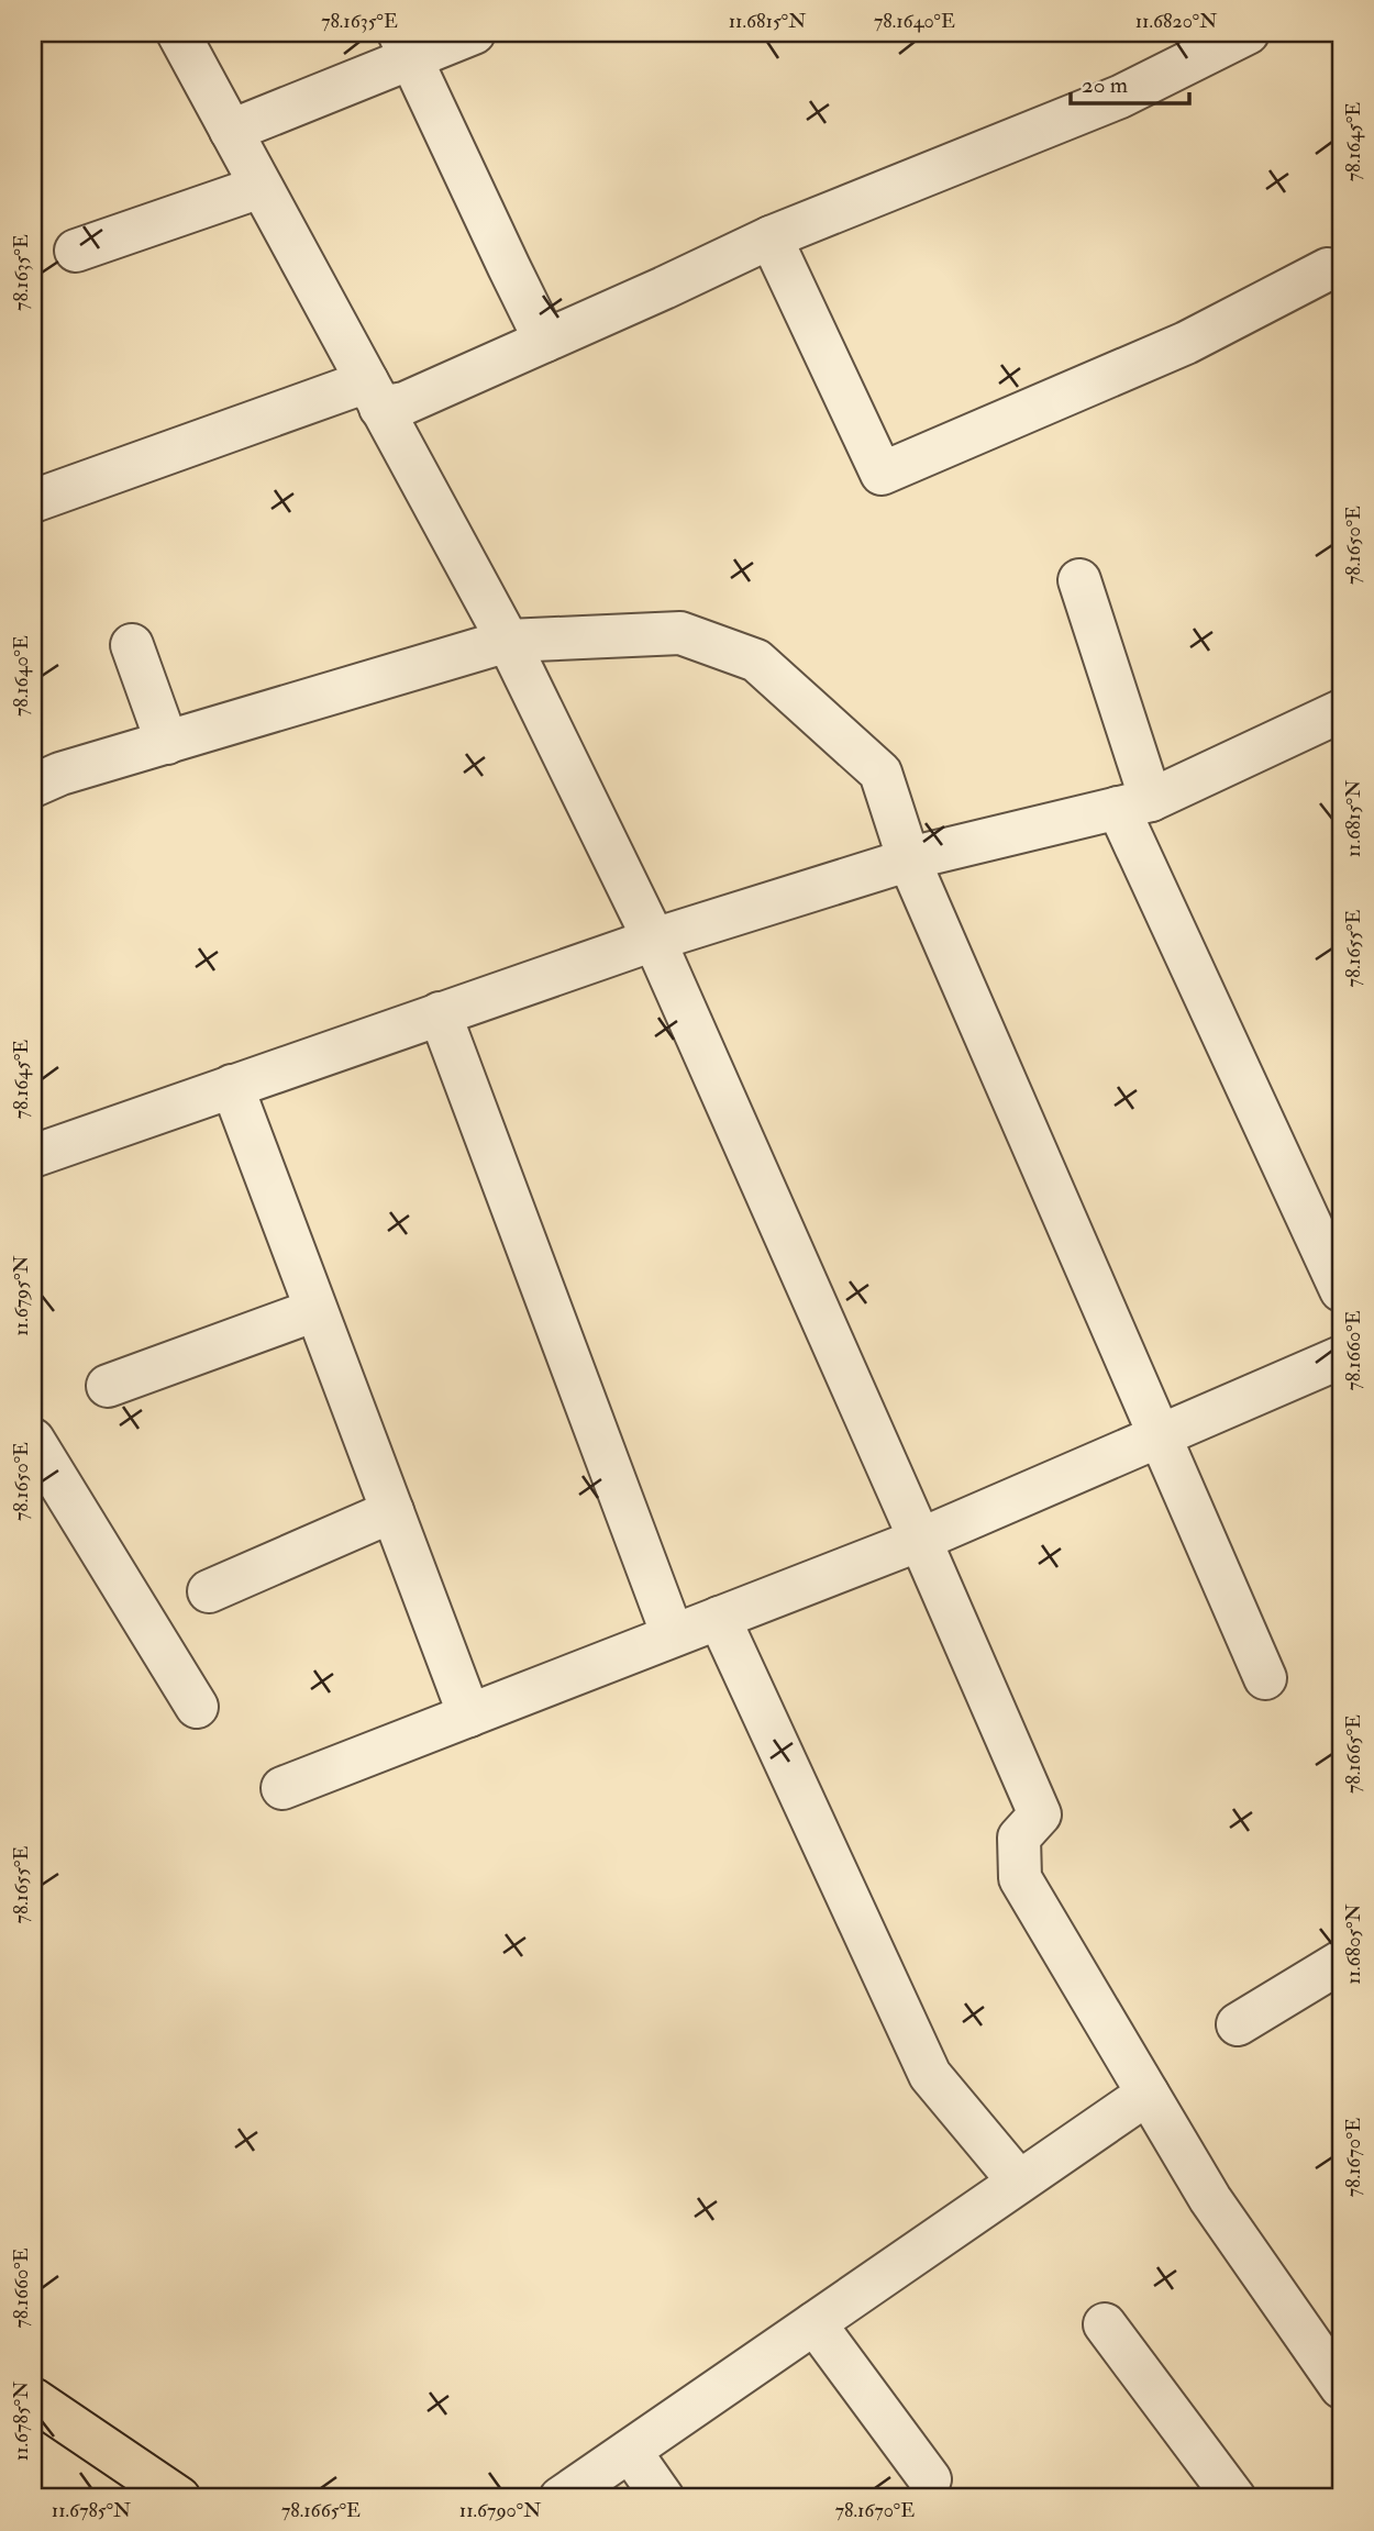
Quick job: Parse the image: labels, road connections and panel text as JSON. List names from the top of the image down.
{
  "scale_bar": "20 m",
  "coordinates": [
    "78.1635°E",
    "11.6815°N",
    "78.1640°E",
    "11.6820°N",
    "78.1645°E",
    "78.1650°E",
    "78.1655°E",
    "11.6795°N",
    "78.1660°E",
    "78.1665°E",
    "11.6805°N",
    "78.1670°E",
    "11.6785°N",
    "11.6790°N"
  ]
}
